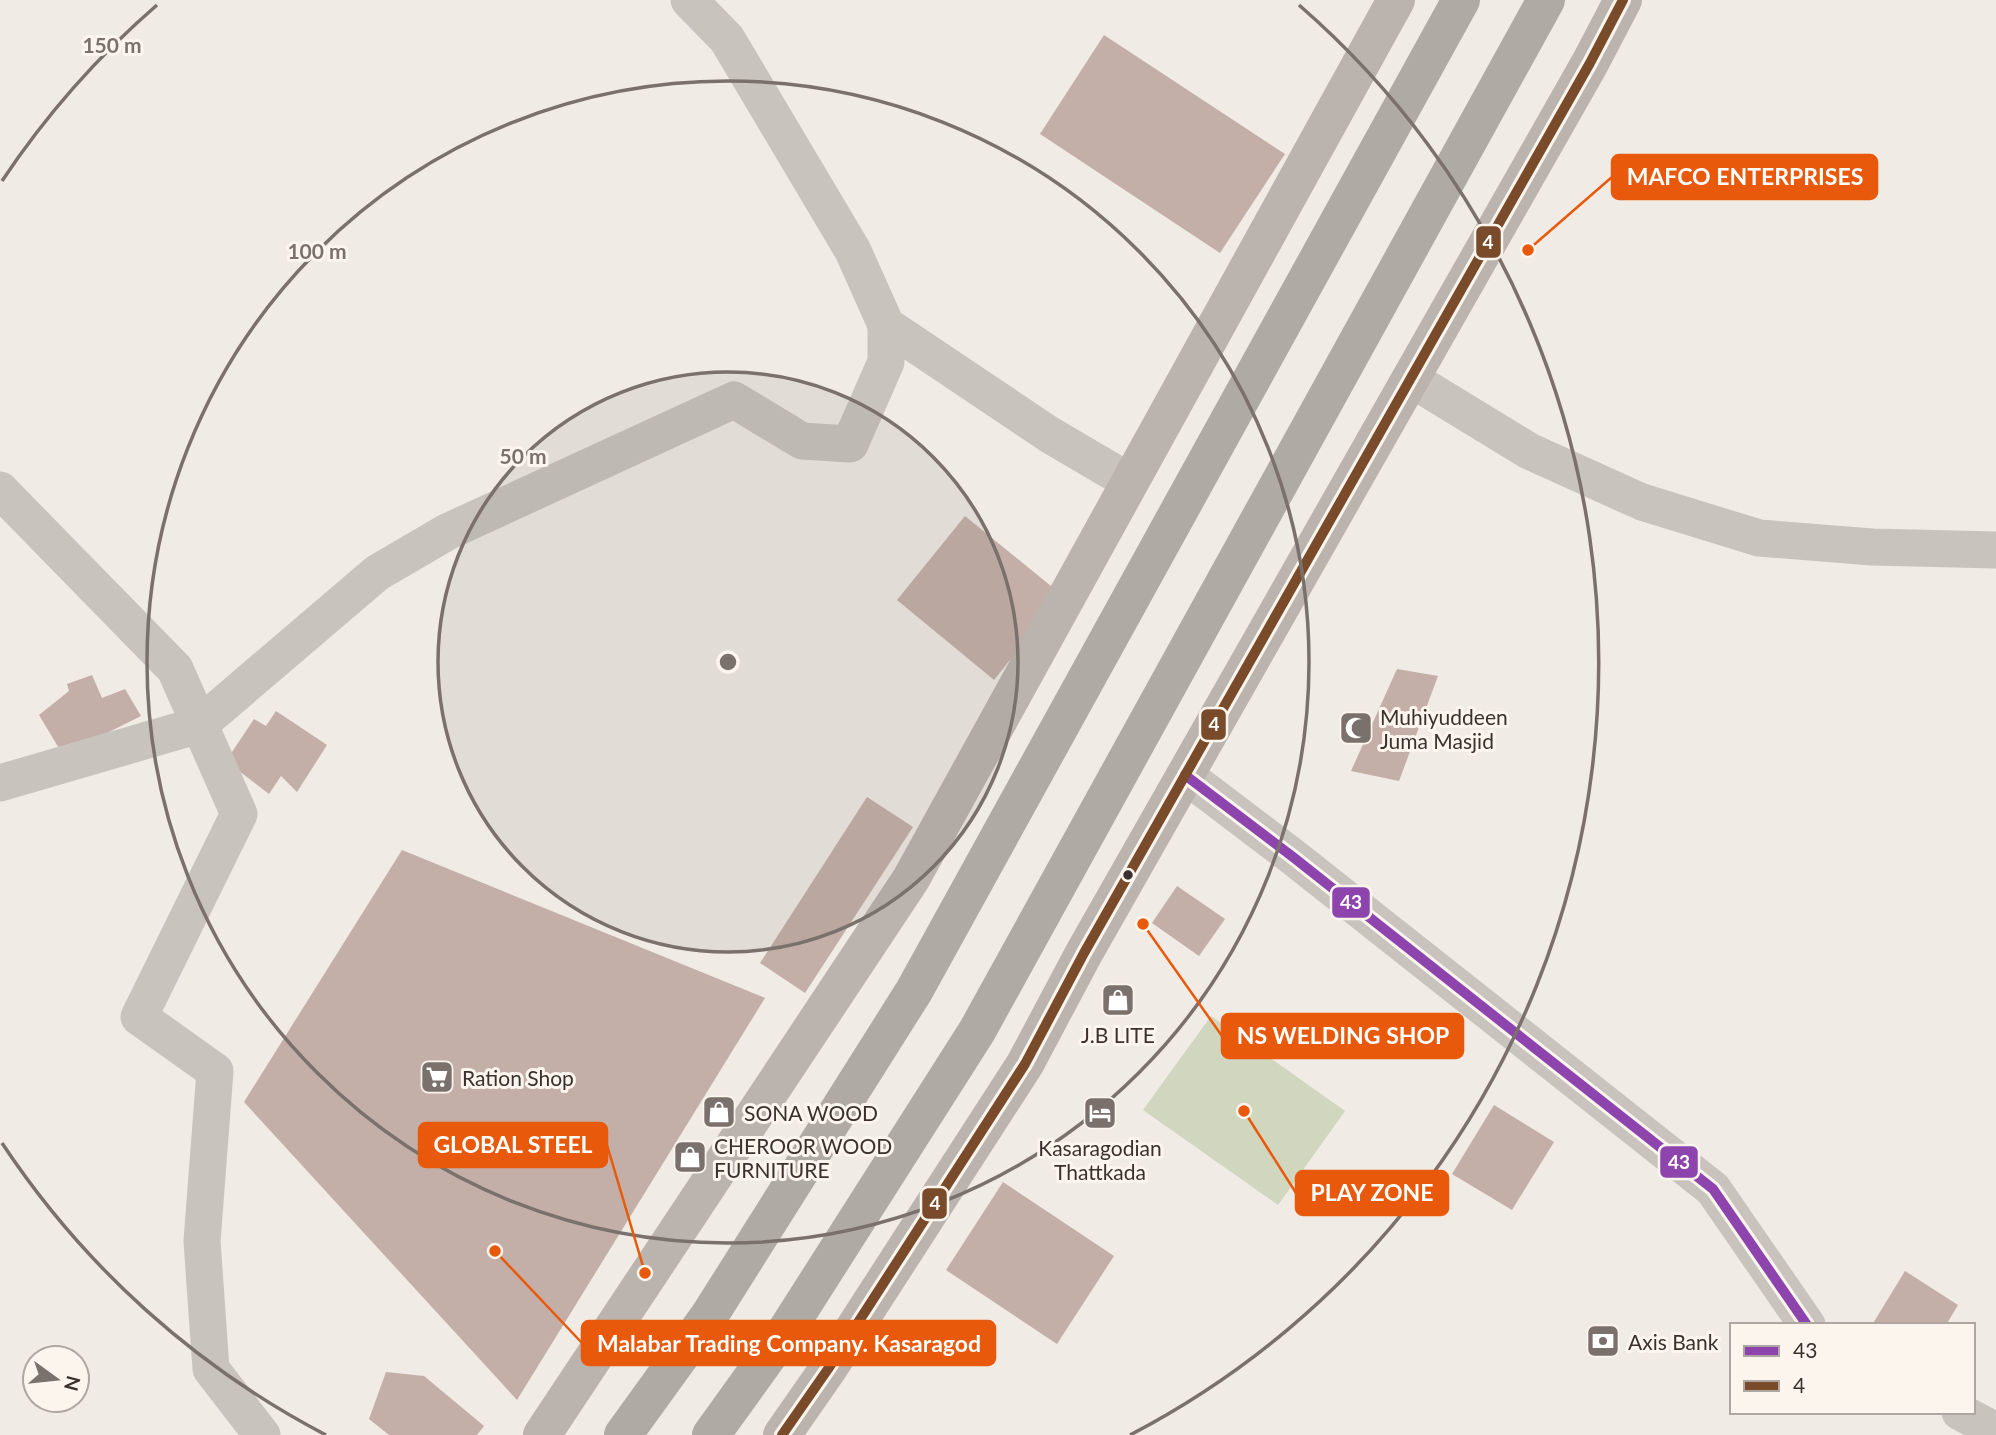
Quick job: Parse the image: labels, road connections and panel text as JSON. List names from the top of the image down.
{
  "places": {
    "other": [
      "MAFCO ENTERPRISES",
      "NS WELDING SHOP",
      "PLAY ZONE",
      "Malabar Trading Company. Kasaragod",
      "GLOBAL STEEL"
    ],
    "mosque": ["Muhiyuddeen Juma Masjid"],
    "shop": ["J.B LITE", "SONA WOOD", "CHEROOR WOOD FURNITURE"],
    "supermarket": ["Ration Shop"],
    "hotel": ["Kasaragodian Thattkada"],
    "bank": ["Axis Bank"]
  },
  "lines": ["transit line 4", "transit line 43"],
  "legend": ["43", "4"],
  "north": "right",
  "rings": ["150 m", "100 m", "50 m"]
}
